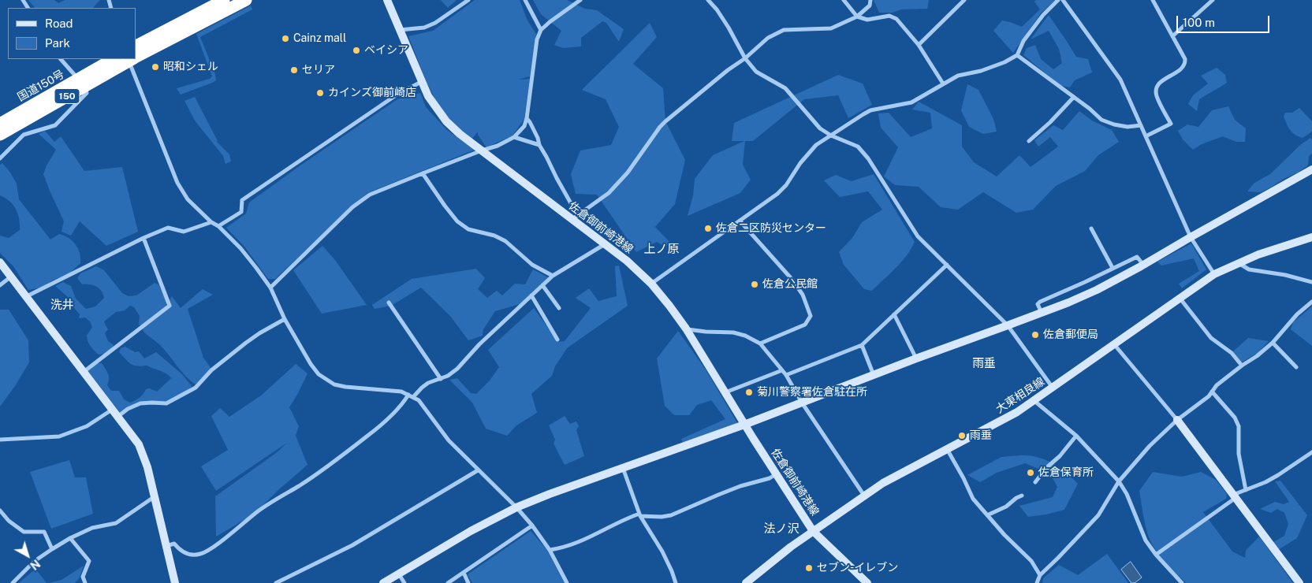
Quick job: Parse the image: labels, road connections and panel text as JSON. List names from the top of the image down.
{
  "streets": {
    "highway": ["国道150号", "150"],
    "street": ["佐倉御前崎港線", "大東相良線"]
  },
  "crossings": [
    ["佐倉御前崎港線", "大東相良線"]
  ],
  "districts": [
    "上ノ原",
    "洗井",
    "雨垂",
    "法ノ沢"
  ],
  "places": [
    "Cainz mall",
    "ベイシア",
    "昭和シェル",
    "セリア",
    "カインズ御前崎店",
    "佐倉二区防災センター",
    "佐倉公民館",
    "佐倉郵便局",
    "菊川警察署佐倉駐在所",
    "雨垂",
    "佐倉保育所",
    "セブン-イレブン"
  ],
  "legend": ["Road", "Park"],
  "scale_bar": "100 m",
  "north": "bottom right"
}
